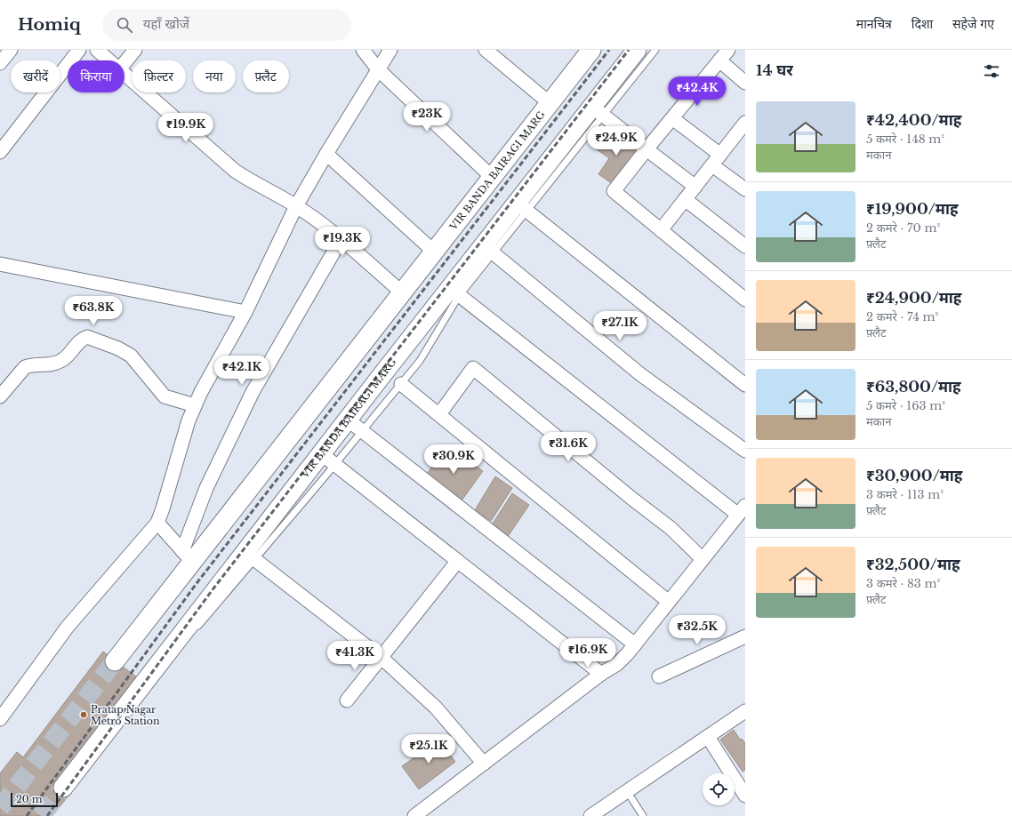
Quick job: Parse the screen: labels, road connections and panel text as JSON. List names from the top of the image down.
{
  "streets": {
    "main road": ["VIR BANDA BAIRAGI MARG"]
  },
  "places": ["Pratap Nagar Metro Station"],
  "scale_bar": "20 m",
  "page": {
    "header": "Homiq",
    "search": "यहाँ खोजें",
    "nav": ["मानचित्र", "दिशा", "सहेजे गए"],
    "heading": "14 घर",
    "chip": [
      "खरीदें",
      "किराया",
      "फ़िल्टर",
      "नया",
      "फ़्लैट"
    ],
    "price": [
      "₹42.4K",
      "₹23K",
      "₹19.9K",
      "₹24.9K",
      "₹19.3K",
      "₹63.8K",
      "₹27.1K",
      "₹42.1K",
      "₹31.6K",
      "₹30.9K",
      "₹32.5K",
      "₹16.9K",
      "₹41.3K",
      "₹25.1K"
    ],
    "list": [
      {
        "name": "₹42,400/माह",
        "note": "5 कमरे · 148 m² · मकान"
      },
      {
        "name": "₹19,900/माह",
        "note": "2 कमरे · 70 m² · फ़्लैट"
      },
      {
        "name": "₹24,900/माह",
        "note": "2 कमरे · 74 m² · फ़्लैट"
      },
      {
        "name": "₹63,800/माह",
        "note": "5 कमरे · 163 m² · मकान"
      },
      {
        "name": "₹30,900/माह",
        "note": "3 कमरे · 113 m² · फ़्लैट"
      },
      {
        "name": "₹32,500/माह",
        "note": "3 कमरे · 83 m² · फ़्लैट"
      }
    ],
    "scale": "20 m"
  }
}
